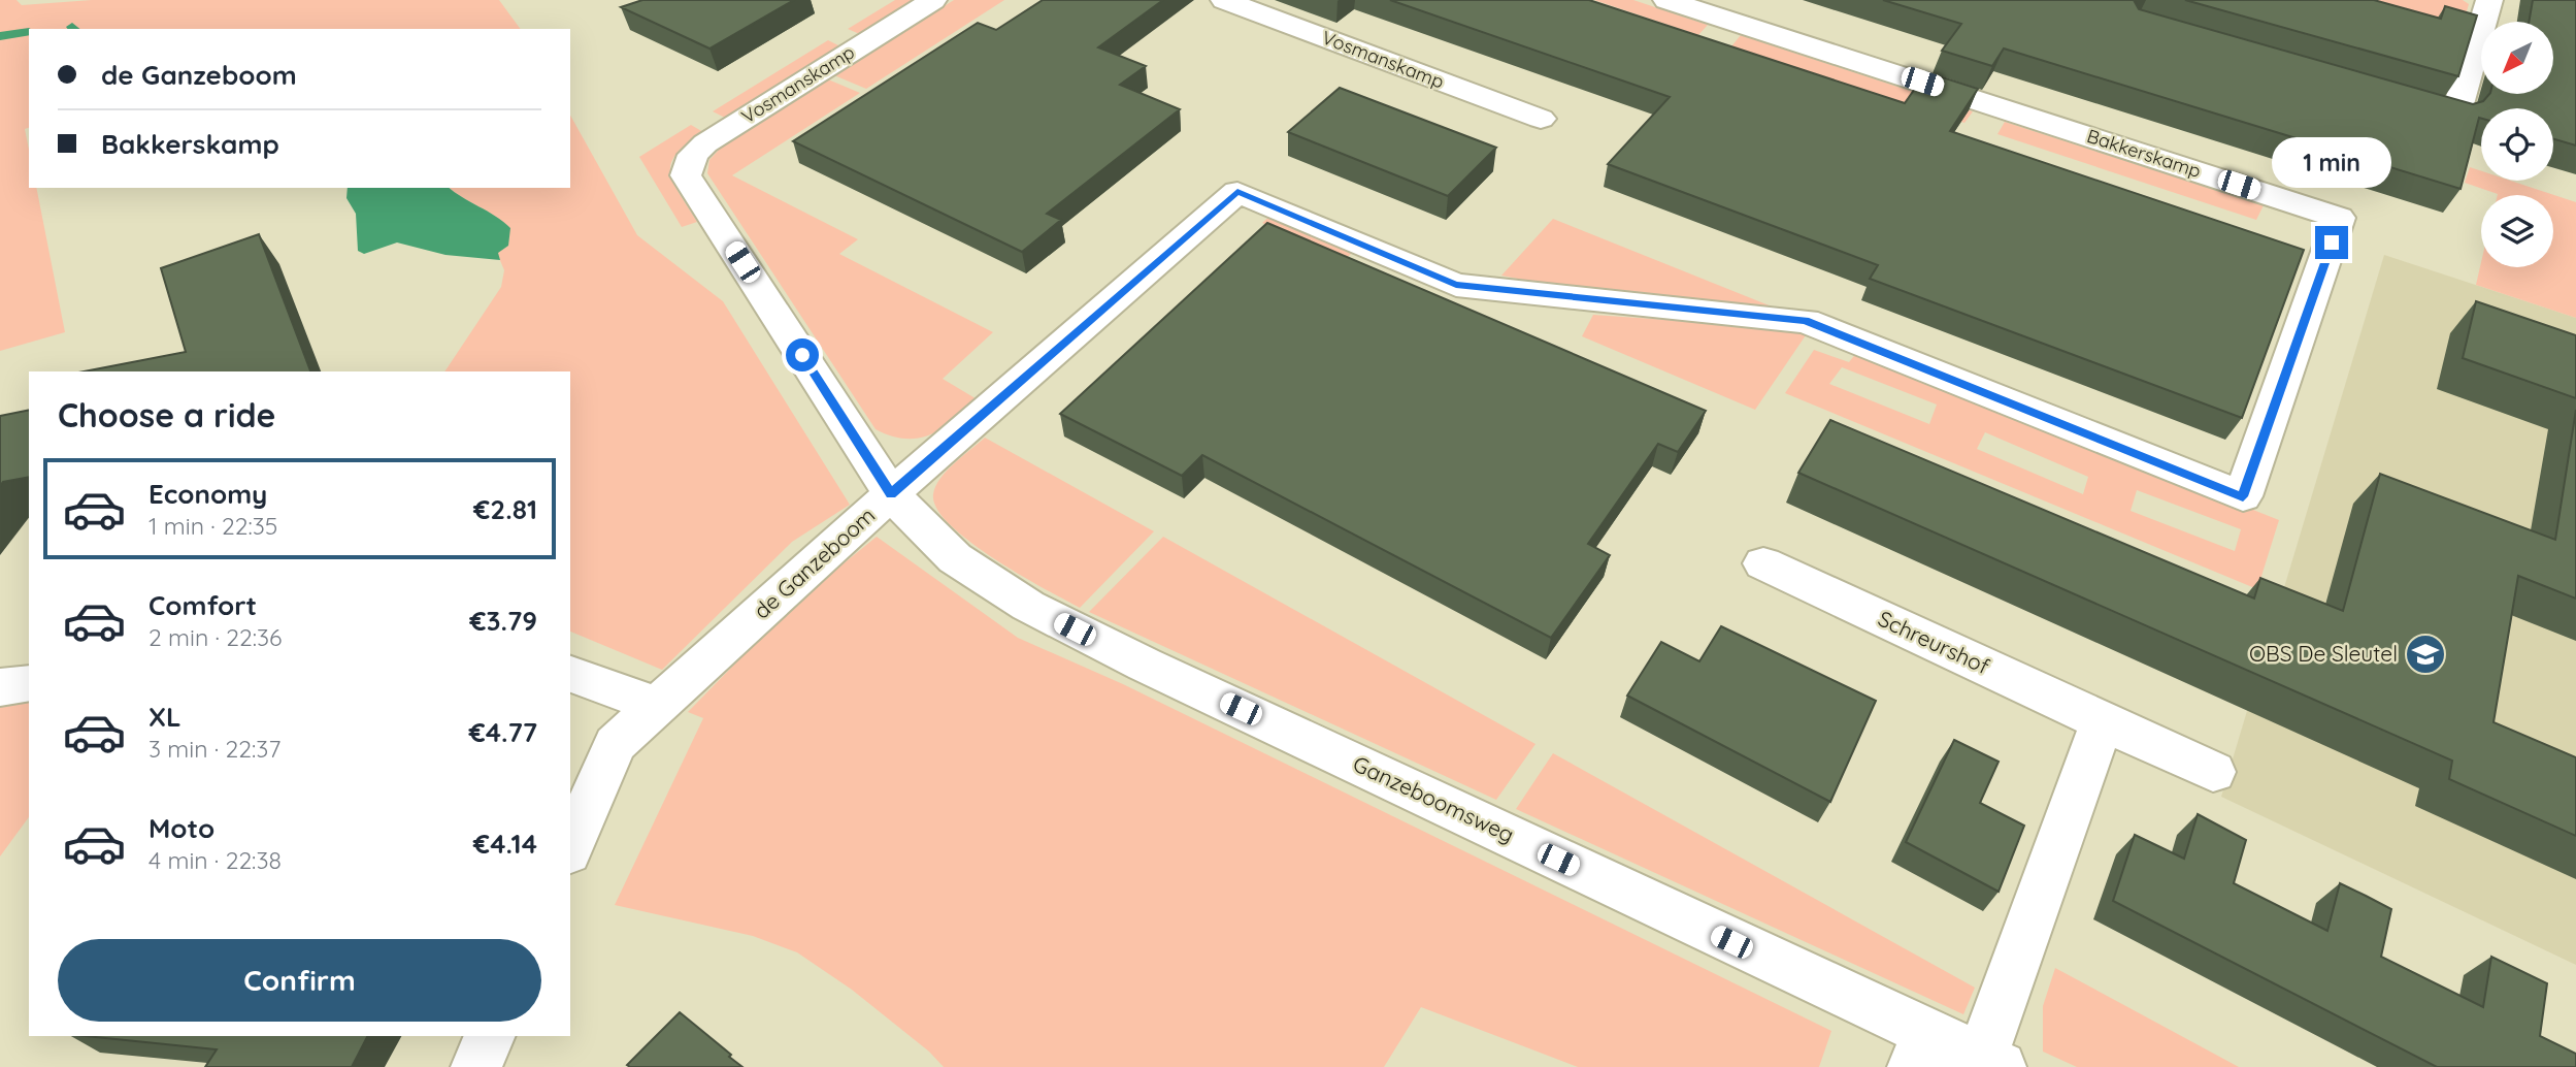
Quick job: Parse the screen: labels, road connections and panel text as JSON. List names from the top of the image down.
{
  "streets": {
    "street": [
      "Vosmanskamp",
      "Bakkerskamp",
      "de Ganzeboom",
      "Schreurshof",
      "Ganzeboomsweg"
    ]
  },
  "crossings": [
    ["Vosmanskamp", "de Ganzeboom"],
    ["Bakkerskamp", "de Ganzeboom"],
    ["Bakkerskamp", "Ganzeboomsweg"],
    ["de Ganzeboom", "Ganzeboomsweg"]
  ],
  "places": {
    "school or university": ["OBS De Sleutel"]
  },
  "north": "bottom left",
  "page": {
    "banner": ["de Ganzeboom", "Bakkerskamp"],
    "bubble": "1 min",
    "heading": "Choose a ride",
    "list": [
      {
        "name": "Economy",
        "note": "1 min · 22:35",
        "value": "€2.81"
      },
      {
        "name": "Comfort",
        "note": "2 min · 22:36",
        "value": "€3.79"
      },
      {
        "name": "XL",
        "note": "3 min · 22:37",
        "value": "€4.77"
      },
      {
        "name": "Moto",
        "note": "4 min · 22:38",
        "value": "€4.14"
      }
    ],
    "buttons": "Confirm"
  }
}
